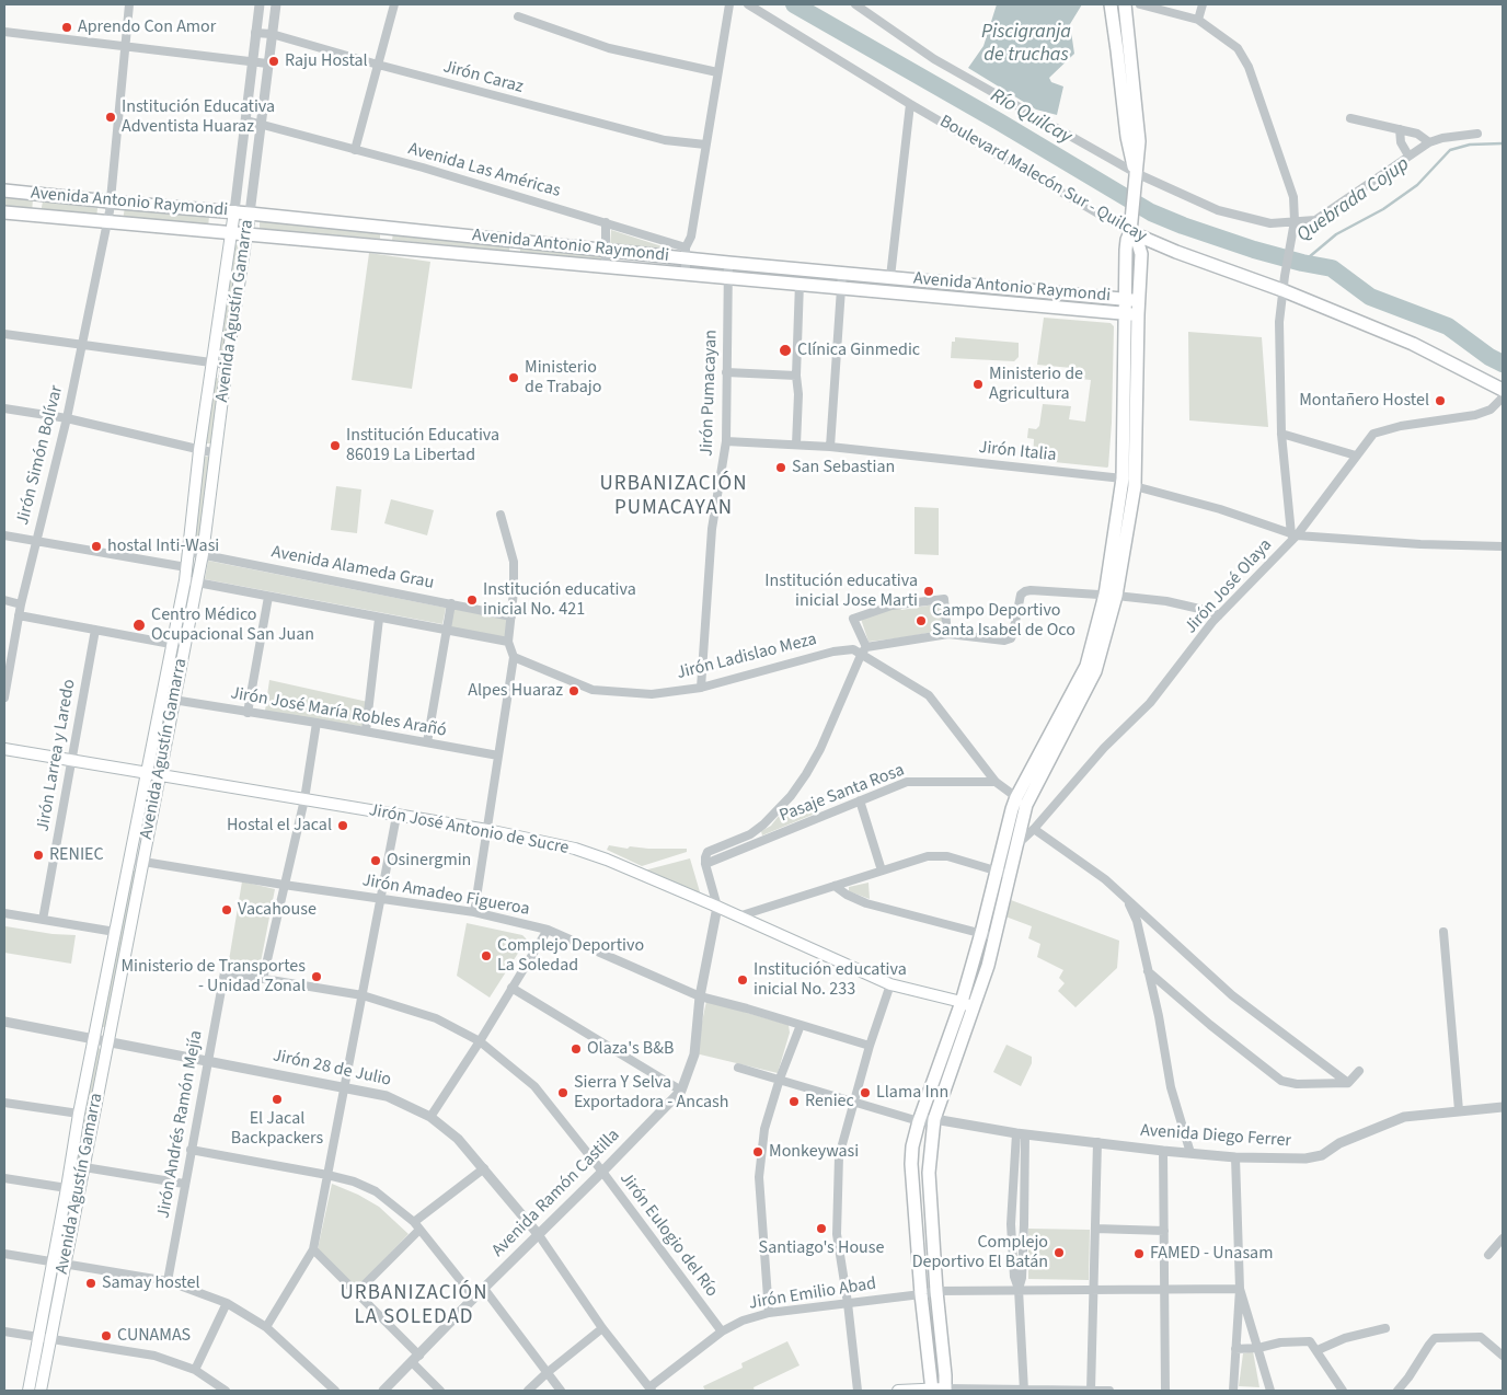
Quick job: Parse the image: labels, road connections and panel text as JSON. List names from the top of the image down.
{
  "streets": {
    "main road": [
      "Boulevard Malecón Sur - Quilcay",
      "Avenida Antonio Raymondi",
      "Avenida Agustín Gamarra",
      "Jirón José Antonio de Sucre"
    ],
    "street": [
      "Jirón Caraz",
      "Avenida Las Américas",
      "Jirón Pumacayan",
      "Jirón Italia",
      "Jirón Simón Bolívar",
      "Avenida Alameda Grau",
      "Jirón José Olaya",
      "Jirón Ladislao Meza",
      "Jirón José María Robles Arañó",
      "Jirón Larrea y Laredo",
      "Pasaje Santa Rosa",
      "Jirón Amadeo Figueroa",
      "Jirón 28 de Julio",
      "Jirón Andrés Ramón Mejía",
      "Avenida Diego Ferrer",
      "Avenida Ramón Castilla",
      "Jirón Eulogio del Río",
      "Jirón Emilio Abad"
    ]
  },
  "crossings": [
    ["Jirón Caraz", "Avenida Agustín Gamarra"],
    ["Avenida Las Américas", "Avenida Antonio Raymondi"],
    ["Avenida Las Américas", "Avenida Agustín Gamarra"],
    ["Boulevard Malecón Sur - Quilcay", "Jirón José Olaya"],
    ["Avenida Antonio Raymondi", "Avenida Agustín Gamarra"],
    ["Avenida Antonio Raymondi", "Jirón Pumacayan"],
    ["Avenida Antonio Raymondi", "Jirón Simón Bolívar"],
    ["Avenida Agustín Gamarra", "Avenida Alameda Grau"],
    ["Avenida Agustín Gamarra", "Jirón José María Robles Arañó"],
    ["Avenida Agustín Gamarra", "Jirón José Antonio de Sucre"],
    ["Avenida Agustín Gamarra", "Jirón Amadeo Figueroa"],
    ["Avenida Agustín Gamarra", "Jirón 28 de Julio"],
    ["Jirón Pumacayan", "Jirón Italia"],
    ["Jirón Pumacayan", "Jirón Ladislao Meza"],
    ["Jirón José Olaya", "Jirón Ladislao Meza"],
    ["Jirón Larrea y Laredo", "Jirón José Antonio de Sucre"],
    ["Pasaje Santa Rosa", "Avenida Ramón Castilla"],
    ["Jirón José Antonio de Sucre", "Avenida Ramón Castilla"],
    ["Jirón Amadeo Figueroa", "Avenida Ramón Castilla"],
    ["Jirón 28 de Julio", "Jirón Andrés Ramón Mejía"],
    ["Jirón 28 de Julio", "Avenida Ramón Castilla"],
    ["Jirón 28 de Julio", "Jirón Emilio Abad"],
    ["Jirón Andrés Ramón Mejía", "Jirón Eulogio del Río"],
    ["Avenida Ramón Castilla", "Jirón Eulogio del Río"],
    ["Jirón Eulogio del Río", "Jirón Emilio Abad"]
  ],
  "districts": ["URBANIZACIÓN PUMACAYAN", "URBANIZACIÓN LA SOLEDAD"],
  "water": ["Piscigranja de truchas", "Río Quilcay", "Quebrada Cojup"],
  "places": [
    "Aprendo Con Amor",
    "Raju Hostal",
    "Institución Educativa Adventista Huaraz",
    "Clínica Ginmedic",
    "Ministerio de Trabajo",
    "Ministerio de Agricultura",
    "Montañero Hostel",
    "Institución Educativa 86019 La Libertad",
    "San Sebastian",
    "hostal Inti-Wasi",
    "Institución educativa inicial Jose Marti",
    "Institución educativa inicial No. 421",
    "Campo Deportivo Santa Isabel de Oco",
    "Centro Médico Ocupacional San Juan",
    "Alpes Huaraz",
    "Hostal el Jacal",
    "RENIEC",
    "Osinergmin",
    "Vacahouse",
    "Complejo Deportivo La Soledad",
    "Ministerio de Transportes - Unidad Zonal",
    "Institución educativa inicial No. 233",
    "Olaza's B&B",
    "Sierra Y Selva Exportadora - Ancash",
    "Llama Inn",
    "El Jacal Backpackers",
    "Reniec",
    "Monkeywasi",
    "Santiago's House",
    "Complejo Deportivo El Batán",
    "FAMED - Unasam",
    "Samay hostel",
    "CUNAMAS"
  ]
}
